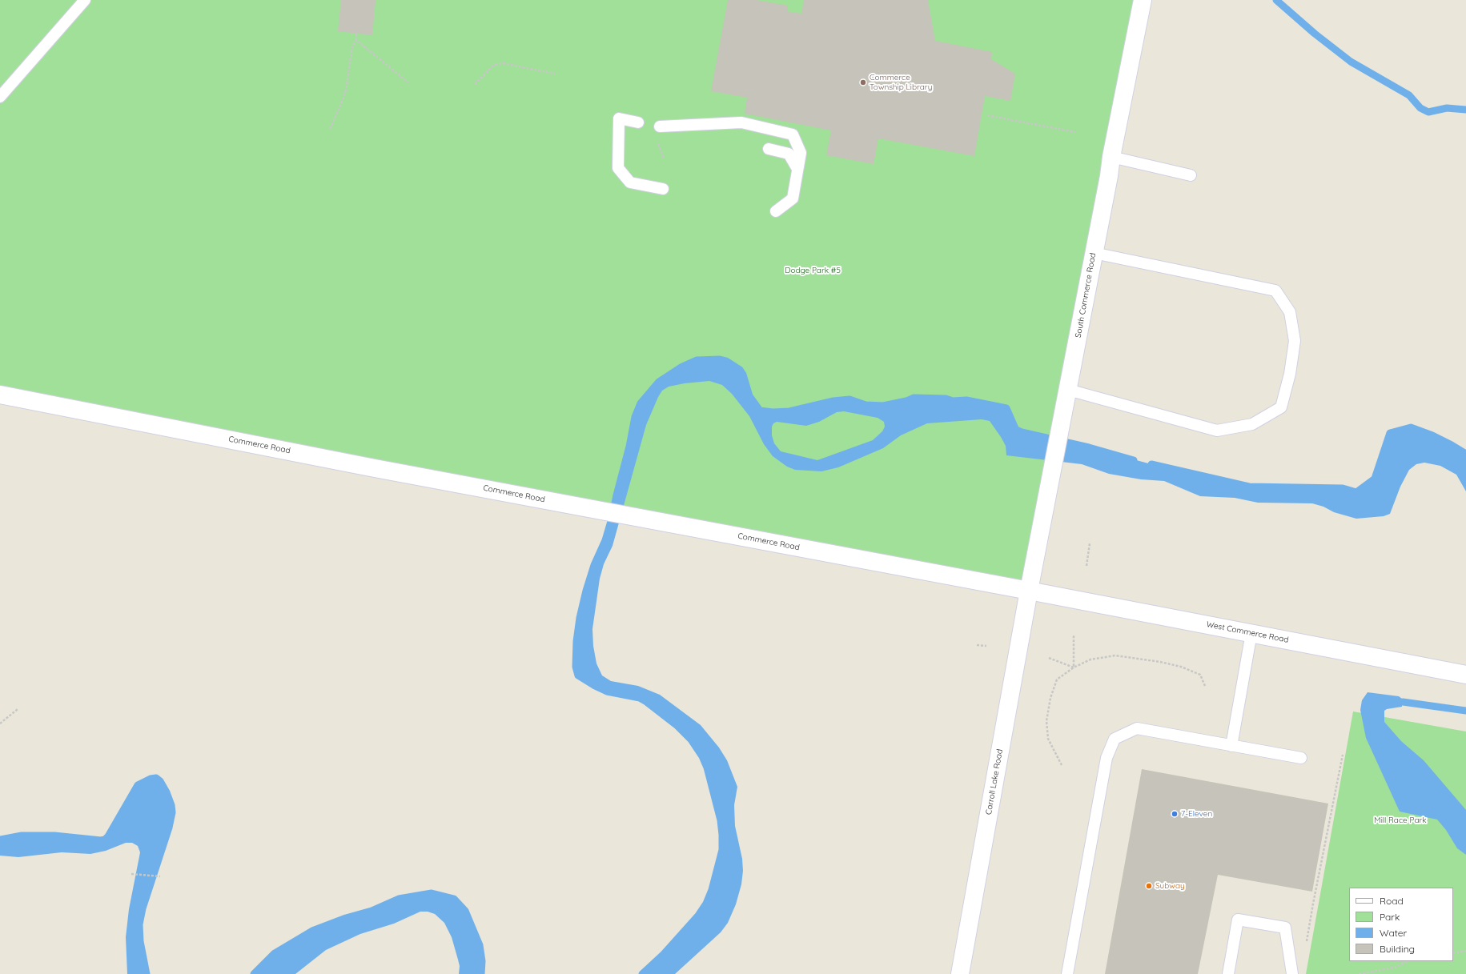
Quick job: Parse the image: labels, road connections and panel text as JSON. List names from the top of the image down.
{
  "streets": {
    "main road": [
      "South Commerce Road",
      "Commerce Road",
      "West Commerce Road",
      "Carroll Lake Road"
    ]
  },
  "crossings": [
    ["South Commerce Road", "Commerce Road"],
    ["South Commerce Road", "West Commerce Road"],
    ["South Commerce Road", "Carroll Lake Road"],
    ["Commerce Road", "West Commerce Road"],
    ["Commerce Road", "Carroll Lake Road"],
    ["West Commerce Road", "Carroll Lake Road"]
  ],
  "parks": ["Dodge Park #5", "Mill Race Park"],
  "places": ["Commerce Township Library", "7-Eleven", "Subway"],
  "legend": [
    "Road",
    "Park",
    "Water",
    "Building"
  ]
}
